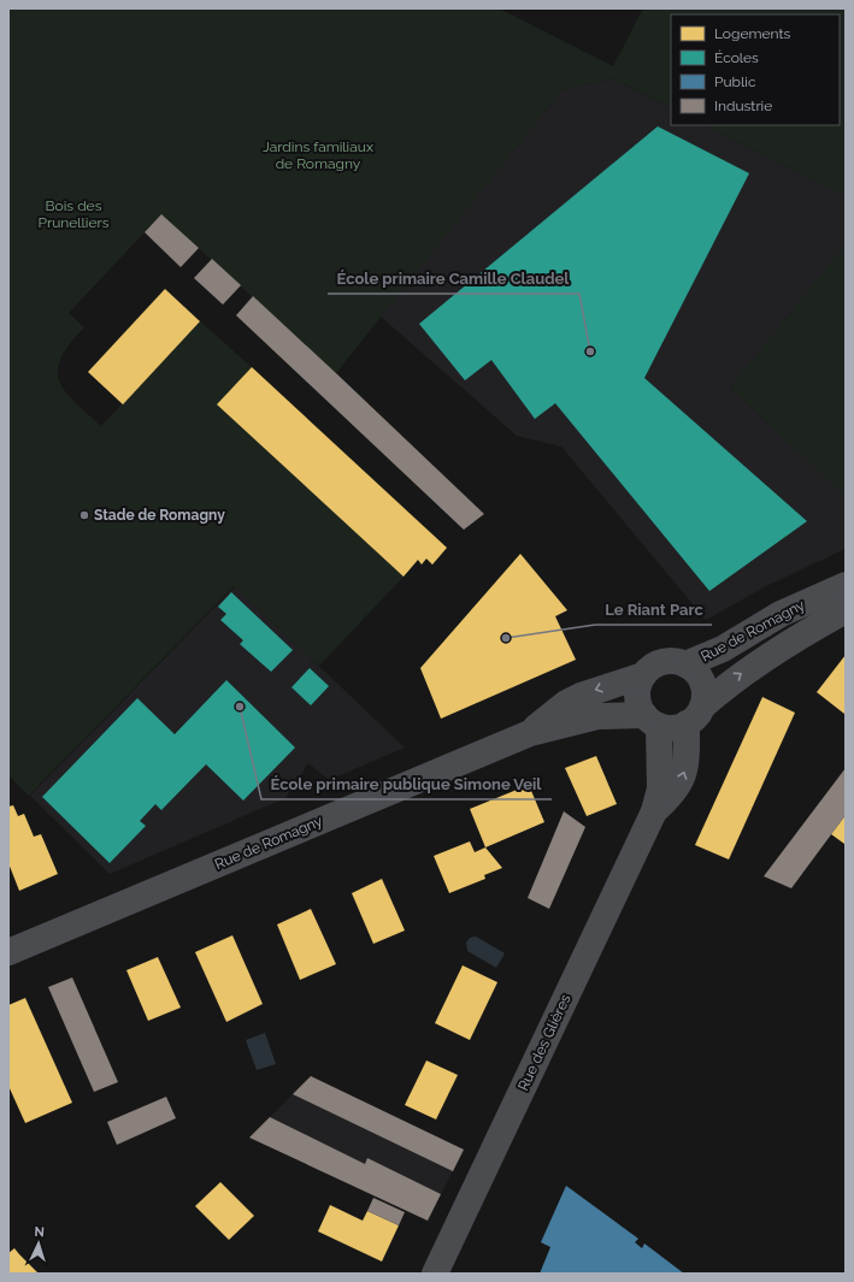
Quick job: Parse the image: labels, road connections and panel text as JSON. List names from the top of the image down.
{
  "streets": {
    "street": ["Rue de Romagny", "Rue des Glières"]
  },
  "crossings": [
    ["Rue de Romagny", "Rue des Glières"]
  ],
  "parks": ["Jardins familiaux de Romagny", "Bois des Prunelliers"],
  "places": [
    "École primaire Camille Claudel",
    "Stade de Romagny",
    "Le Riant Parc",
    "École primaire publique Simone Veil"
  ],
  "legend": [
    "Logements",
    "Écoles",
    "Public",
    "Industrie"
  ],
  "north": "top"
}
